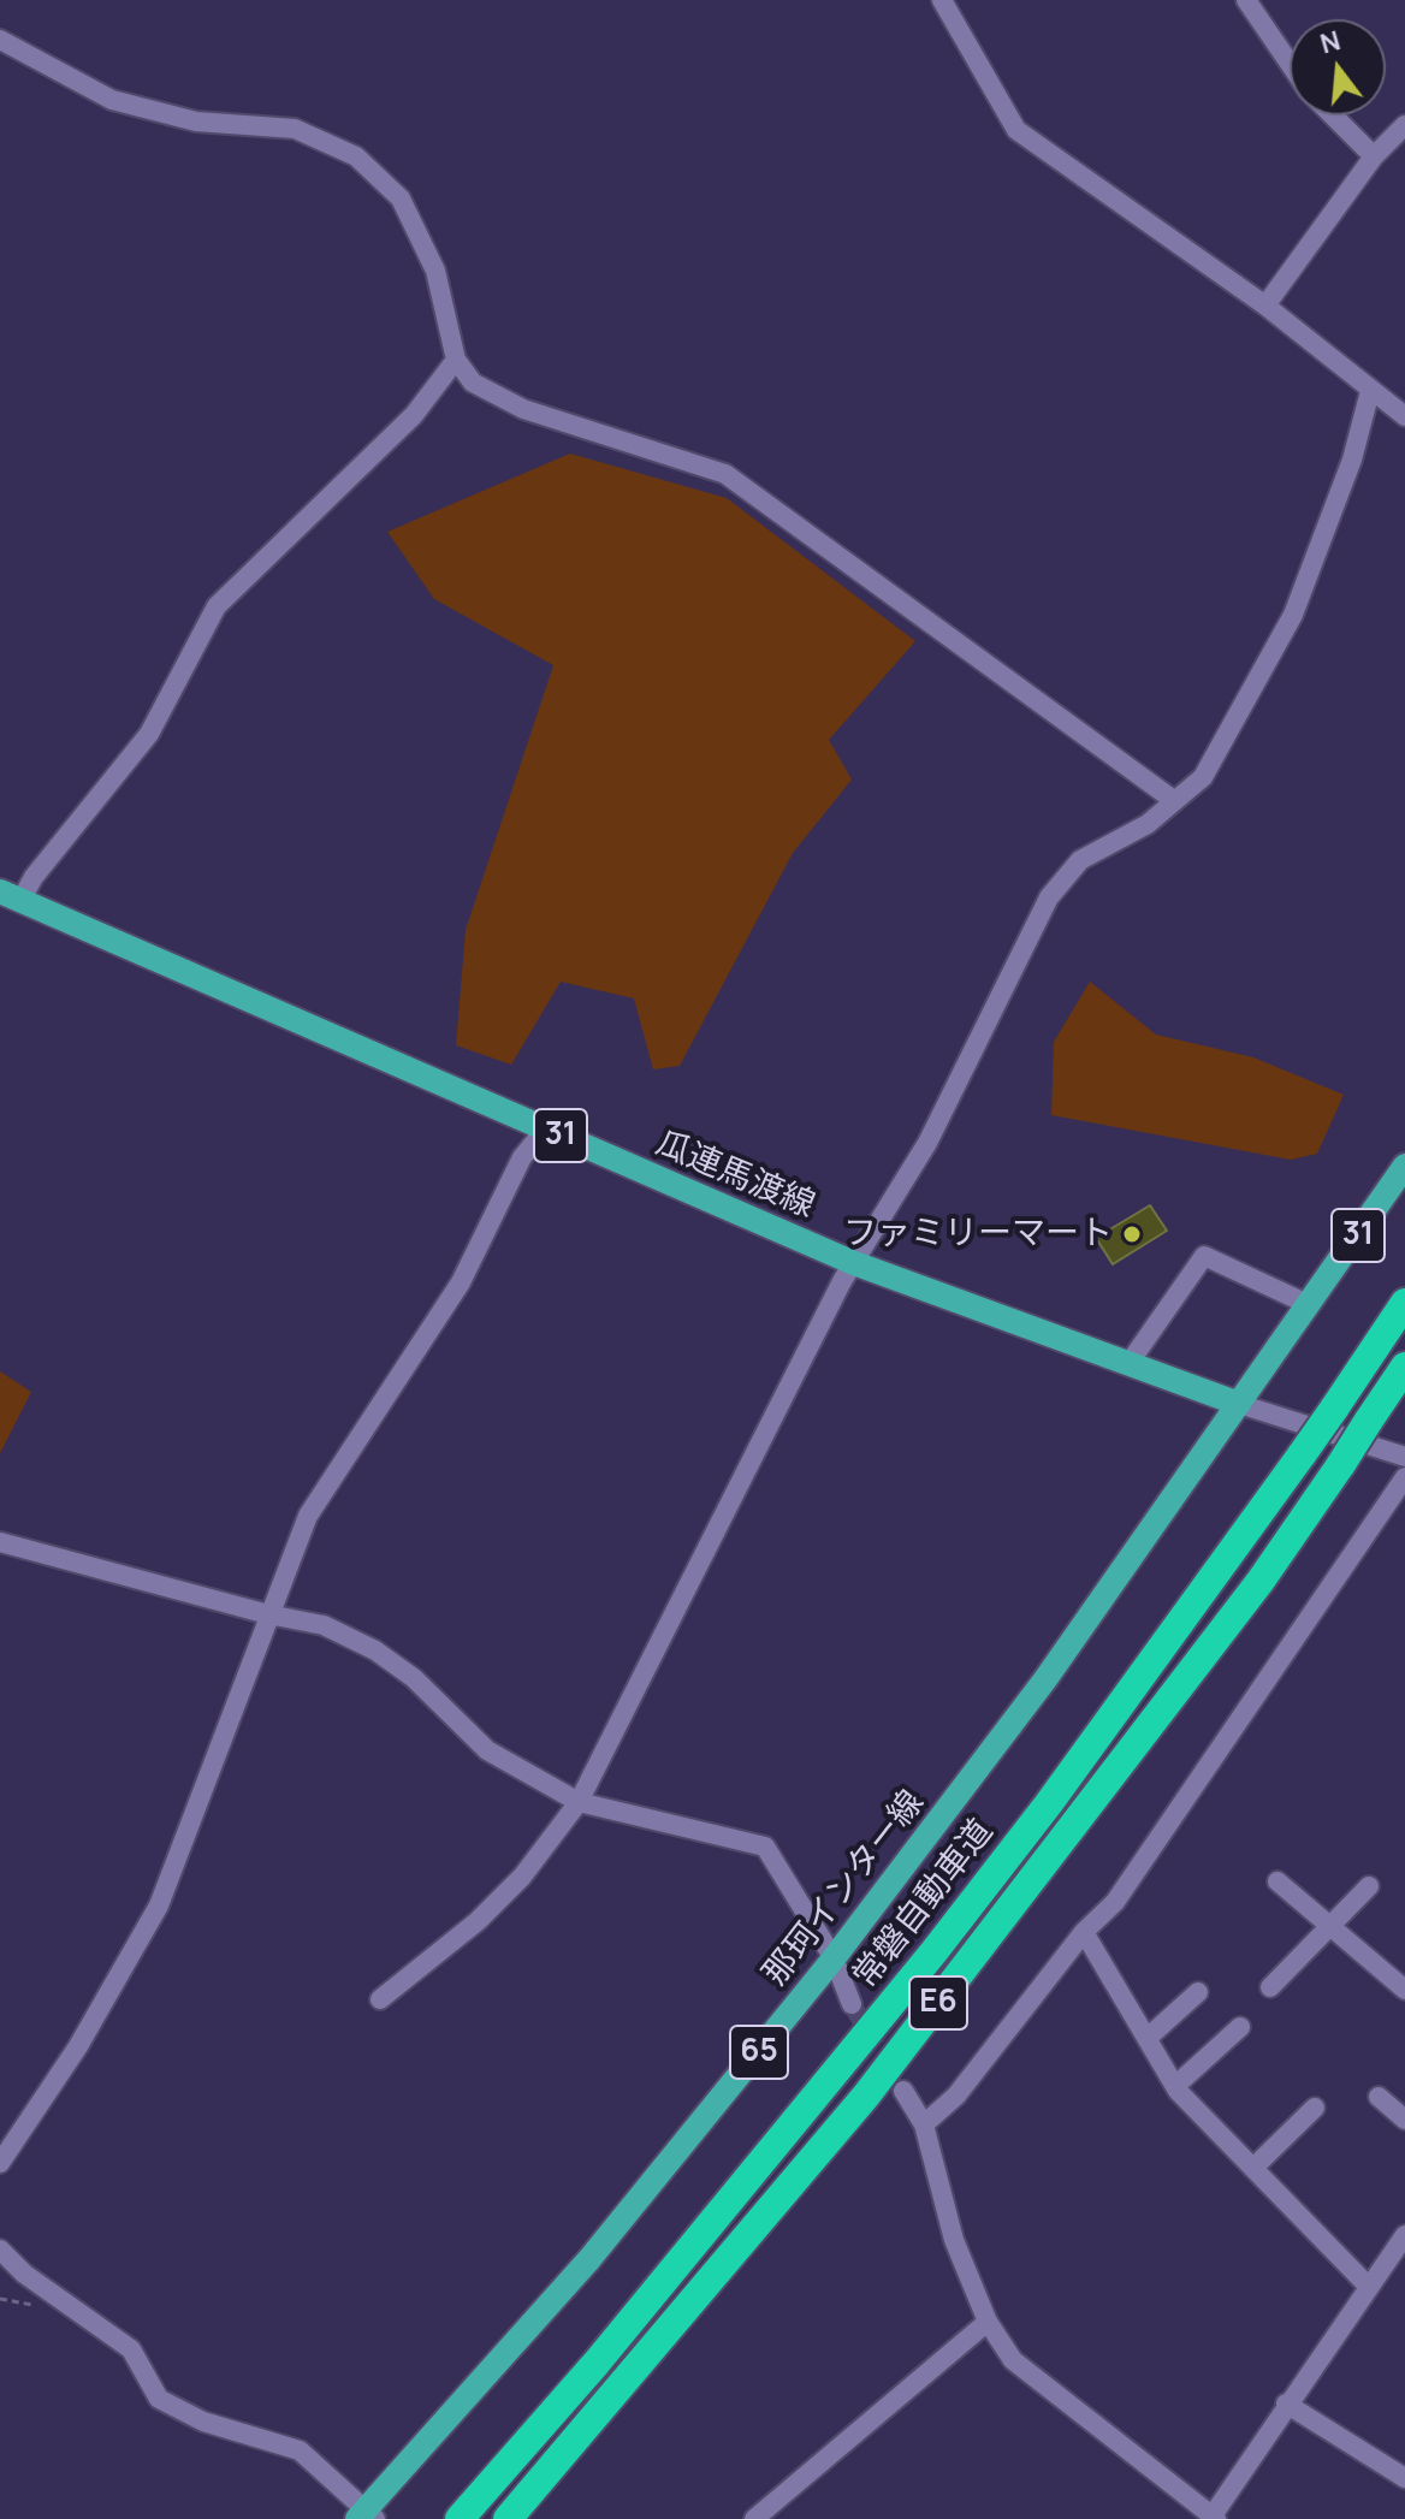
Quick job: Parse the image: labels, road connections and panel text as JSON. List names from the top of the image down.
{
  "streets": {
    "highway": ["常磐自動車道", "E6"],
    "main road": [
      "31",
      "瓜連馬渡線",
      "那珂インター線",
      "65"
    ]
  },
  "crossings": [
    ["31", "瓜連馬渡線"],
    ["31", "那珂インター線"],
    ["瓜連馬渡線", "那珂インター線"]
  ],
  "places": ["ファミリーマート"],
  "north": "top"
}
